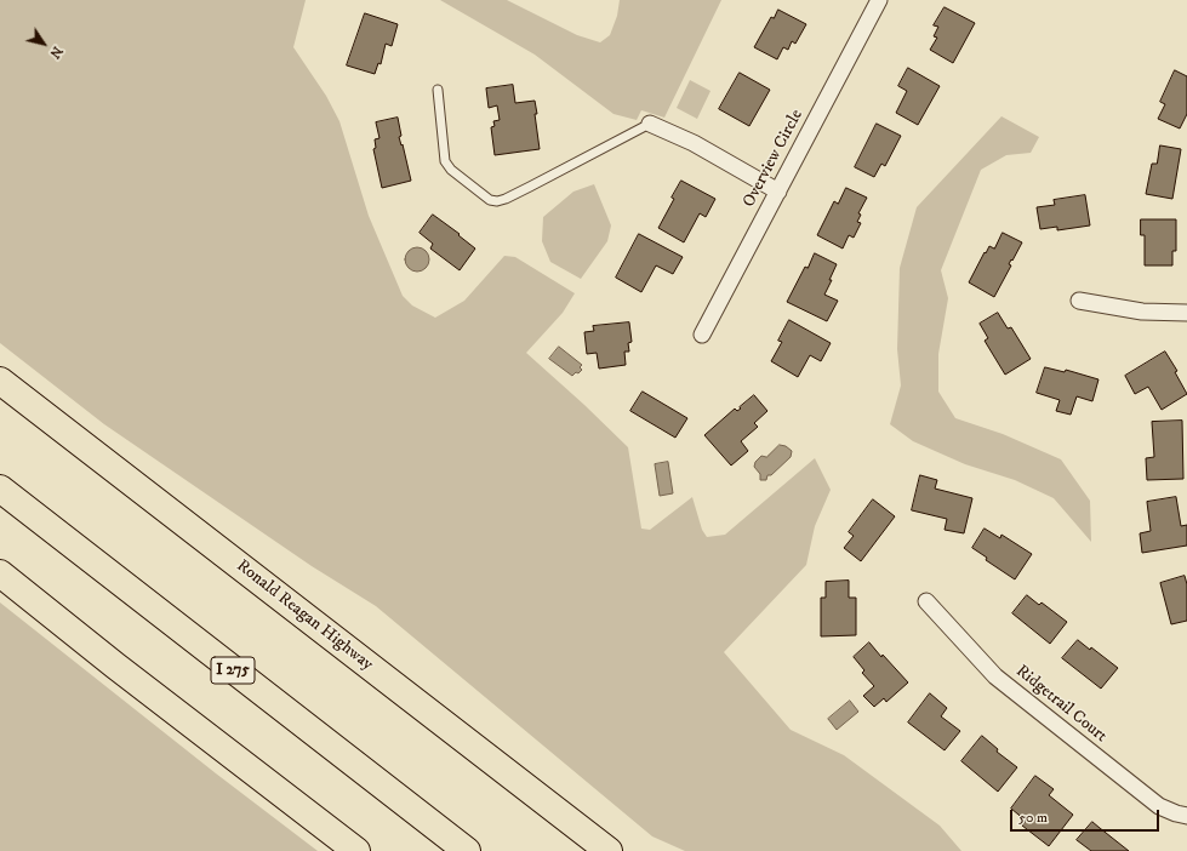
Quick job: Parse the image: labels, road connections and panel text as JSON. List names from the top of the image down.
{
  "streets": {
    "highway": ["Ronald Reagan Highway", "I 275"],
    "street": ["Overview Circle", "Ridgetrail Court"]
  },
  "scale_bar": "50 m",
  "north": "bottom right"
}
